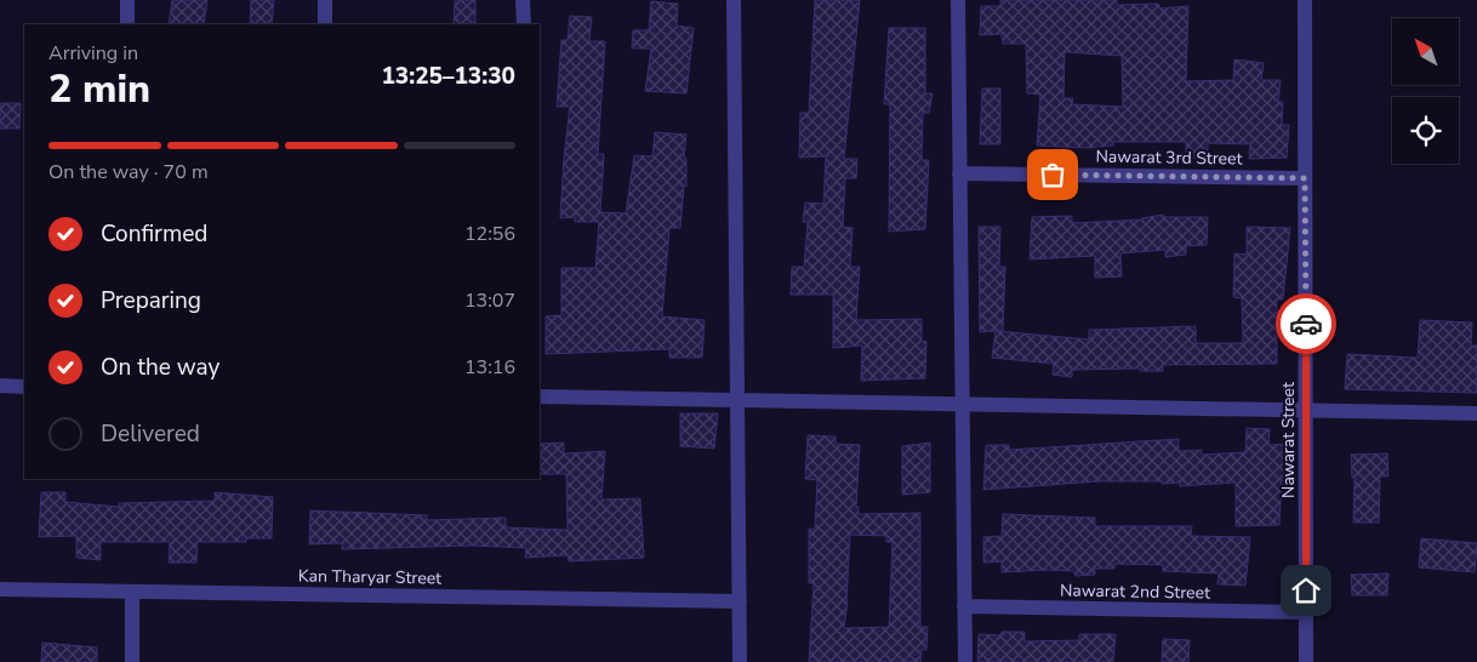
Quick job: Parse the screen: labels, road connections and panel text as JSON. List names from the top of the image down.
{
  "streets": {
    "street": [
      "Nawarat 3rd Street",
      "Nawarat Street",
      "Kan Tharyar Street",
      "Nawarat 2nd Street"
    ]
  },
  "crossings": [
    ["Nawarat 3rd Street", "Nawarat Street"],
    ["Nawarat Street", "Nawarat 2nd Street"]
  ],
  "north": "top left",
  "page": {
    "heading": ["2 min", "Arriving in", "13:25–13:30"],
    "bar": "On the way · 70 m",
    "list": [
      ["Confirmed", "12:56"],
      ["Preparing", "13:07"],
      ["On the way", "13:16"],
      "Delivered"
    ]
  }
}
